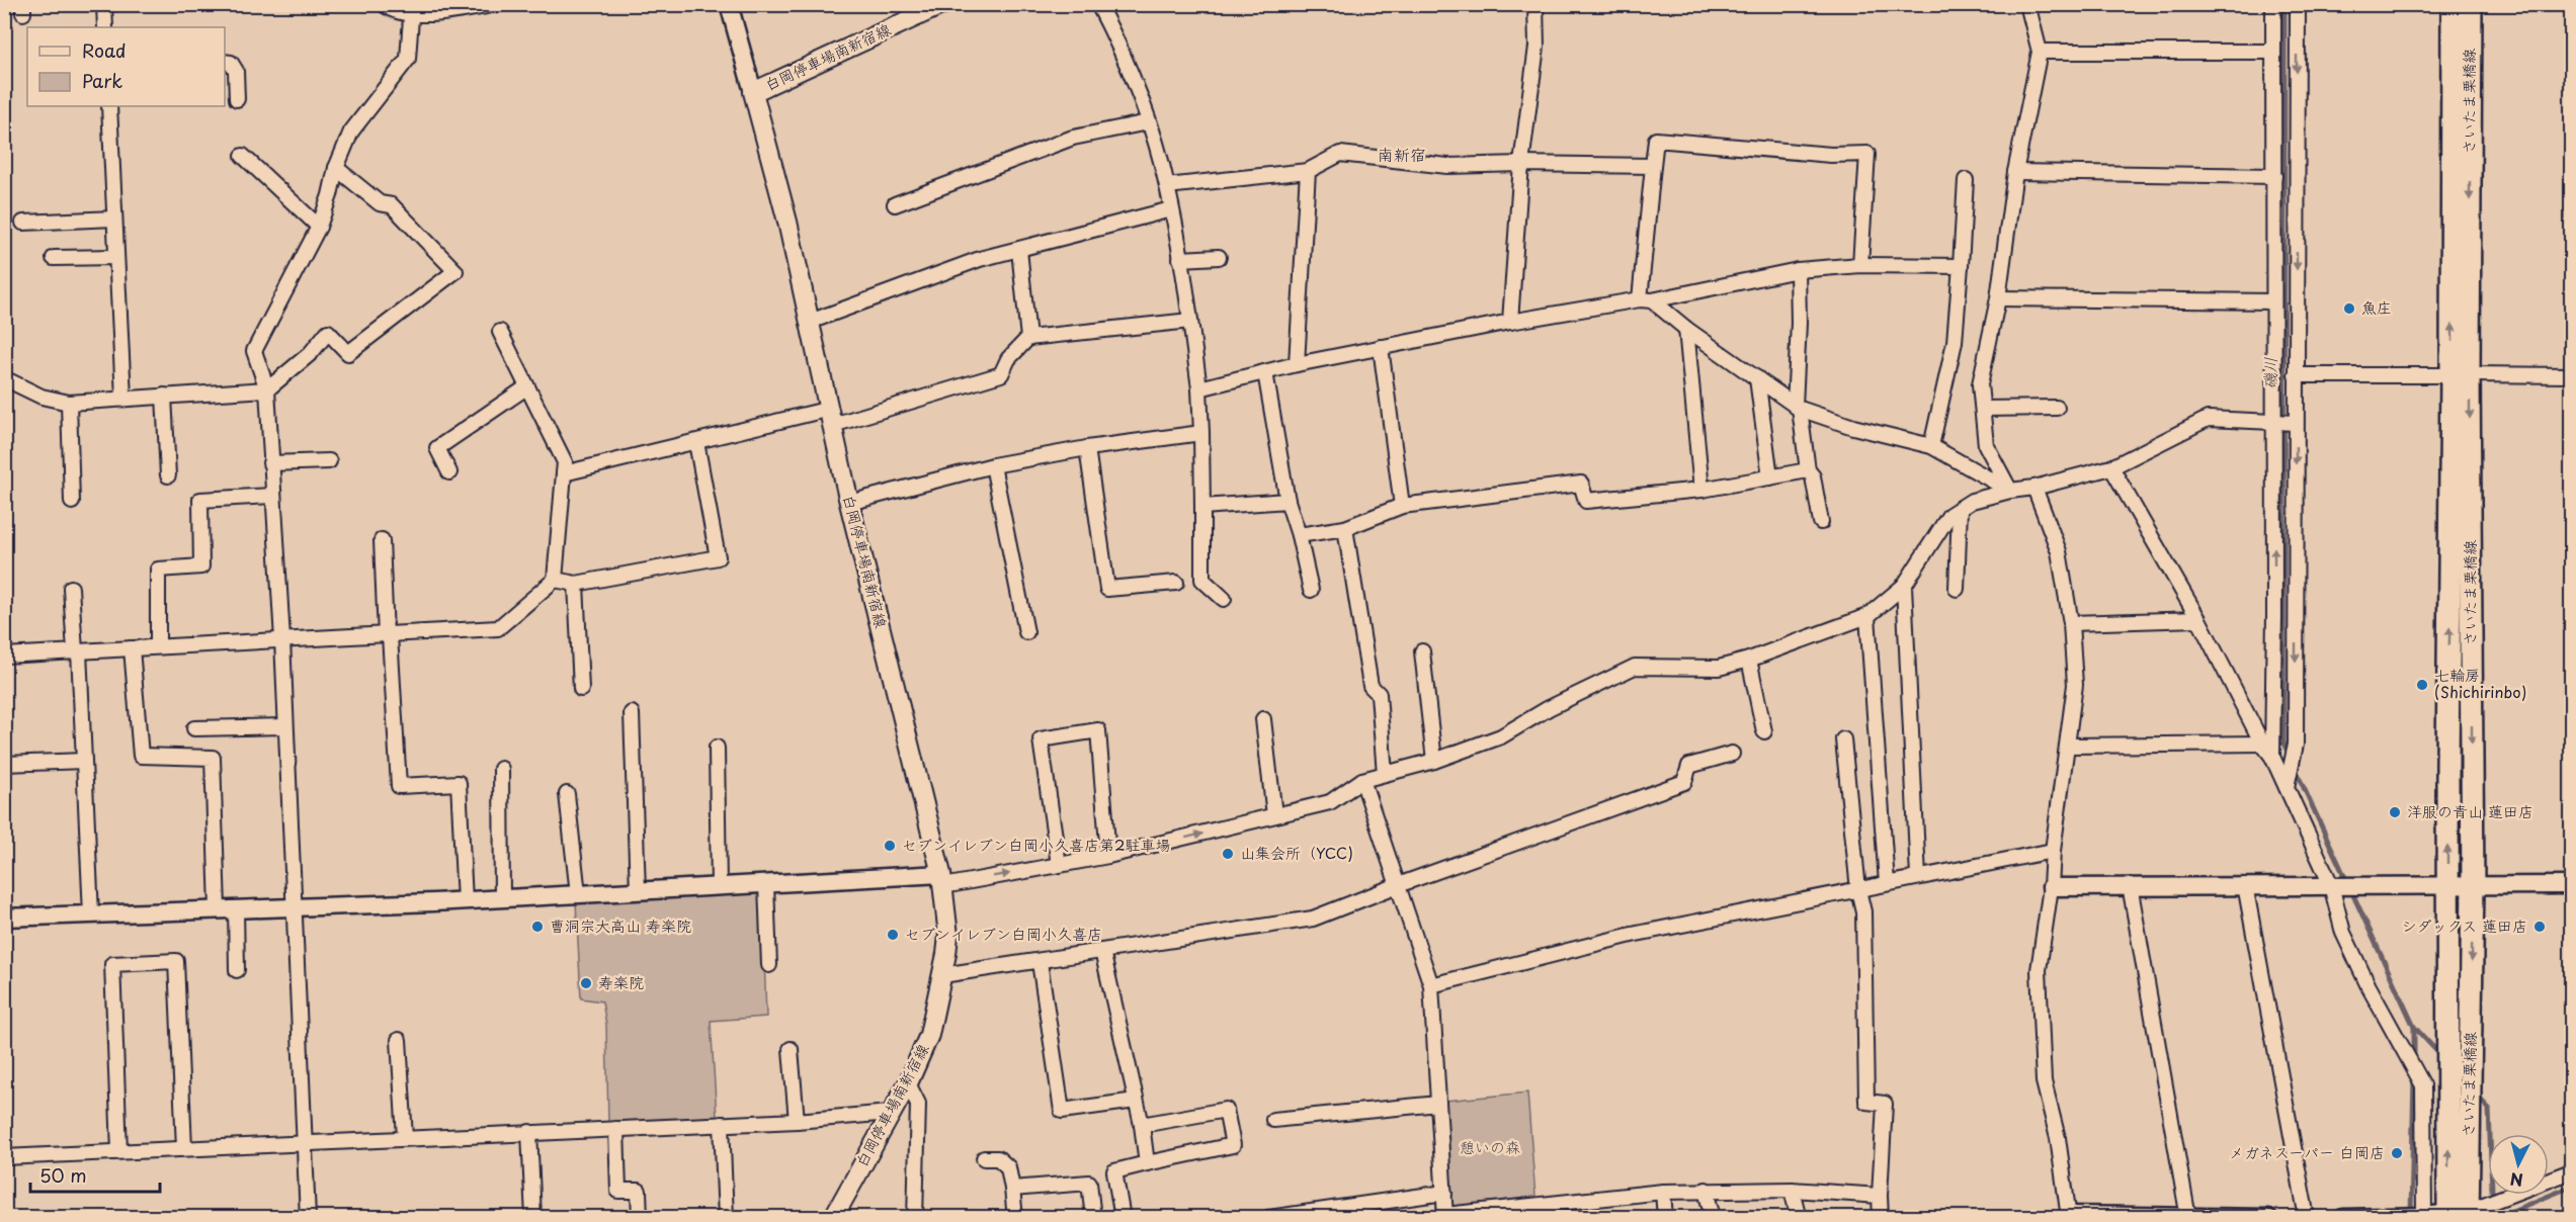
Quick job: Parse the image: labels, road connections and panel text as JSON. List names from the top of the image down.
{
  "streets": {
    "main road": ["白岡停車場南新宿線", "さいたま栗橋線"]
  },
  "districts": ["南新宿"],
  "water": ["磯川"],
  "parks": ["憩いの森"],
  "places": [
    "魚庄",
    "七輪房 (Shichirinbo)",
    "洋服の青山 蓮田店",
    "セブンイレブン白岡小久喜店第2駐車場",
    "山集会所（YCC)",
    "曹洞宗大高山 寿楽院",
    "シダックス 蓮田店",
    "セブンイレブン白岡小久喜店",
    "寿楽院",
    "メガネスーパー 白岡店"
  ],
  "legend": ["Road", "Park"],
  "scale_bar": "50 m",
  "north": "bottom"
}
